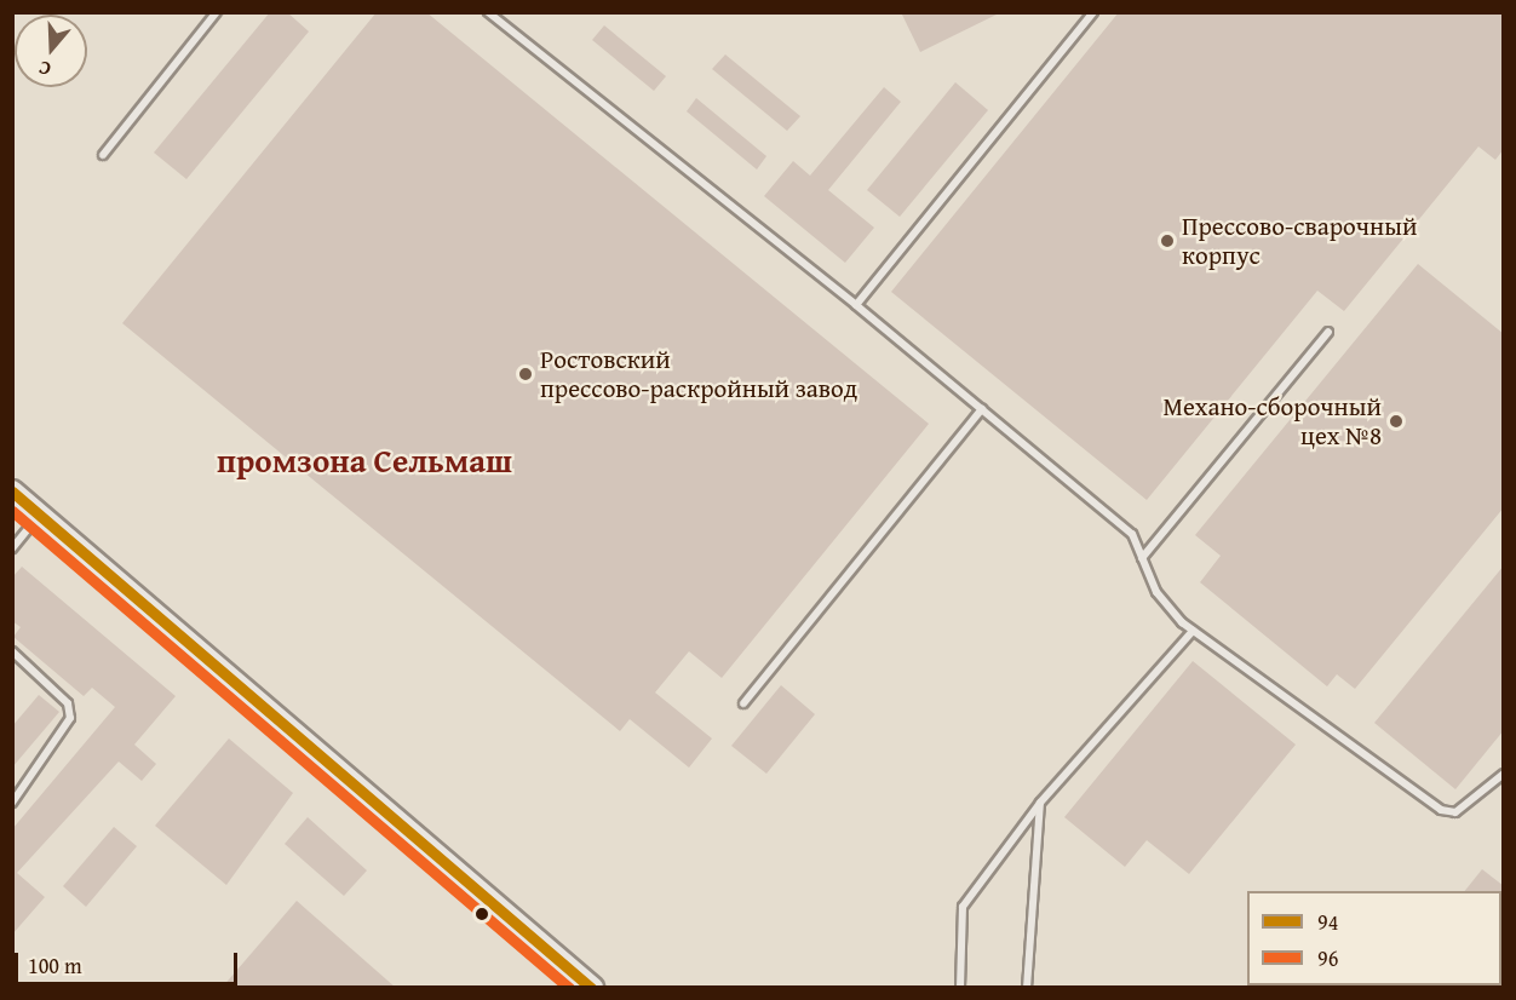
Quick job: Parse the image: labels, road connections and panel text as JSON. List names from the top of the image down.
{
  "districts": ["промзона Сельмаш"],
  "places": ["Прессово-сварочный корпус", "Ростовский прессово-раскройный завод", "Механо-сборочный цех №8"],
  "lines": ["transit line 94", "transit line 96"],
  "legend": ["94", "96"],
  "scale_bar": "100 m",
  "north": "bottom"
}
